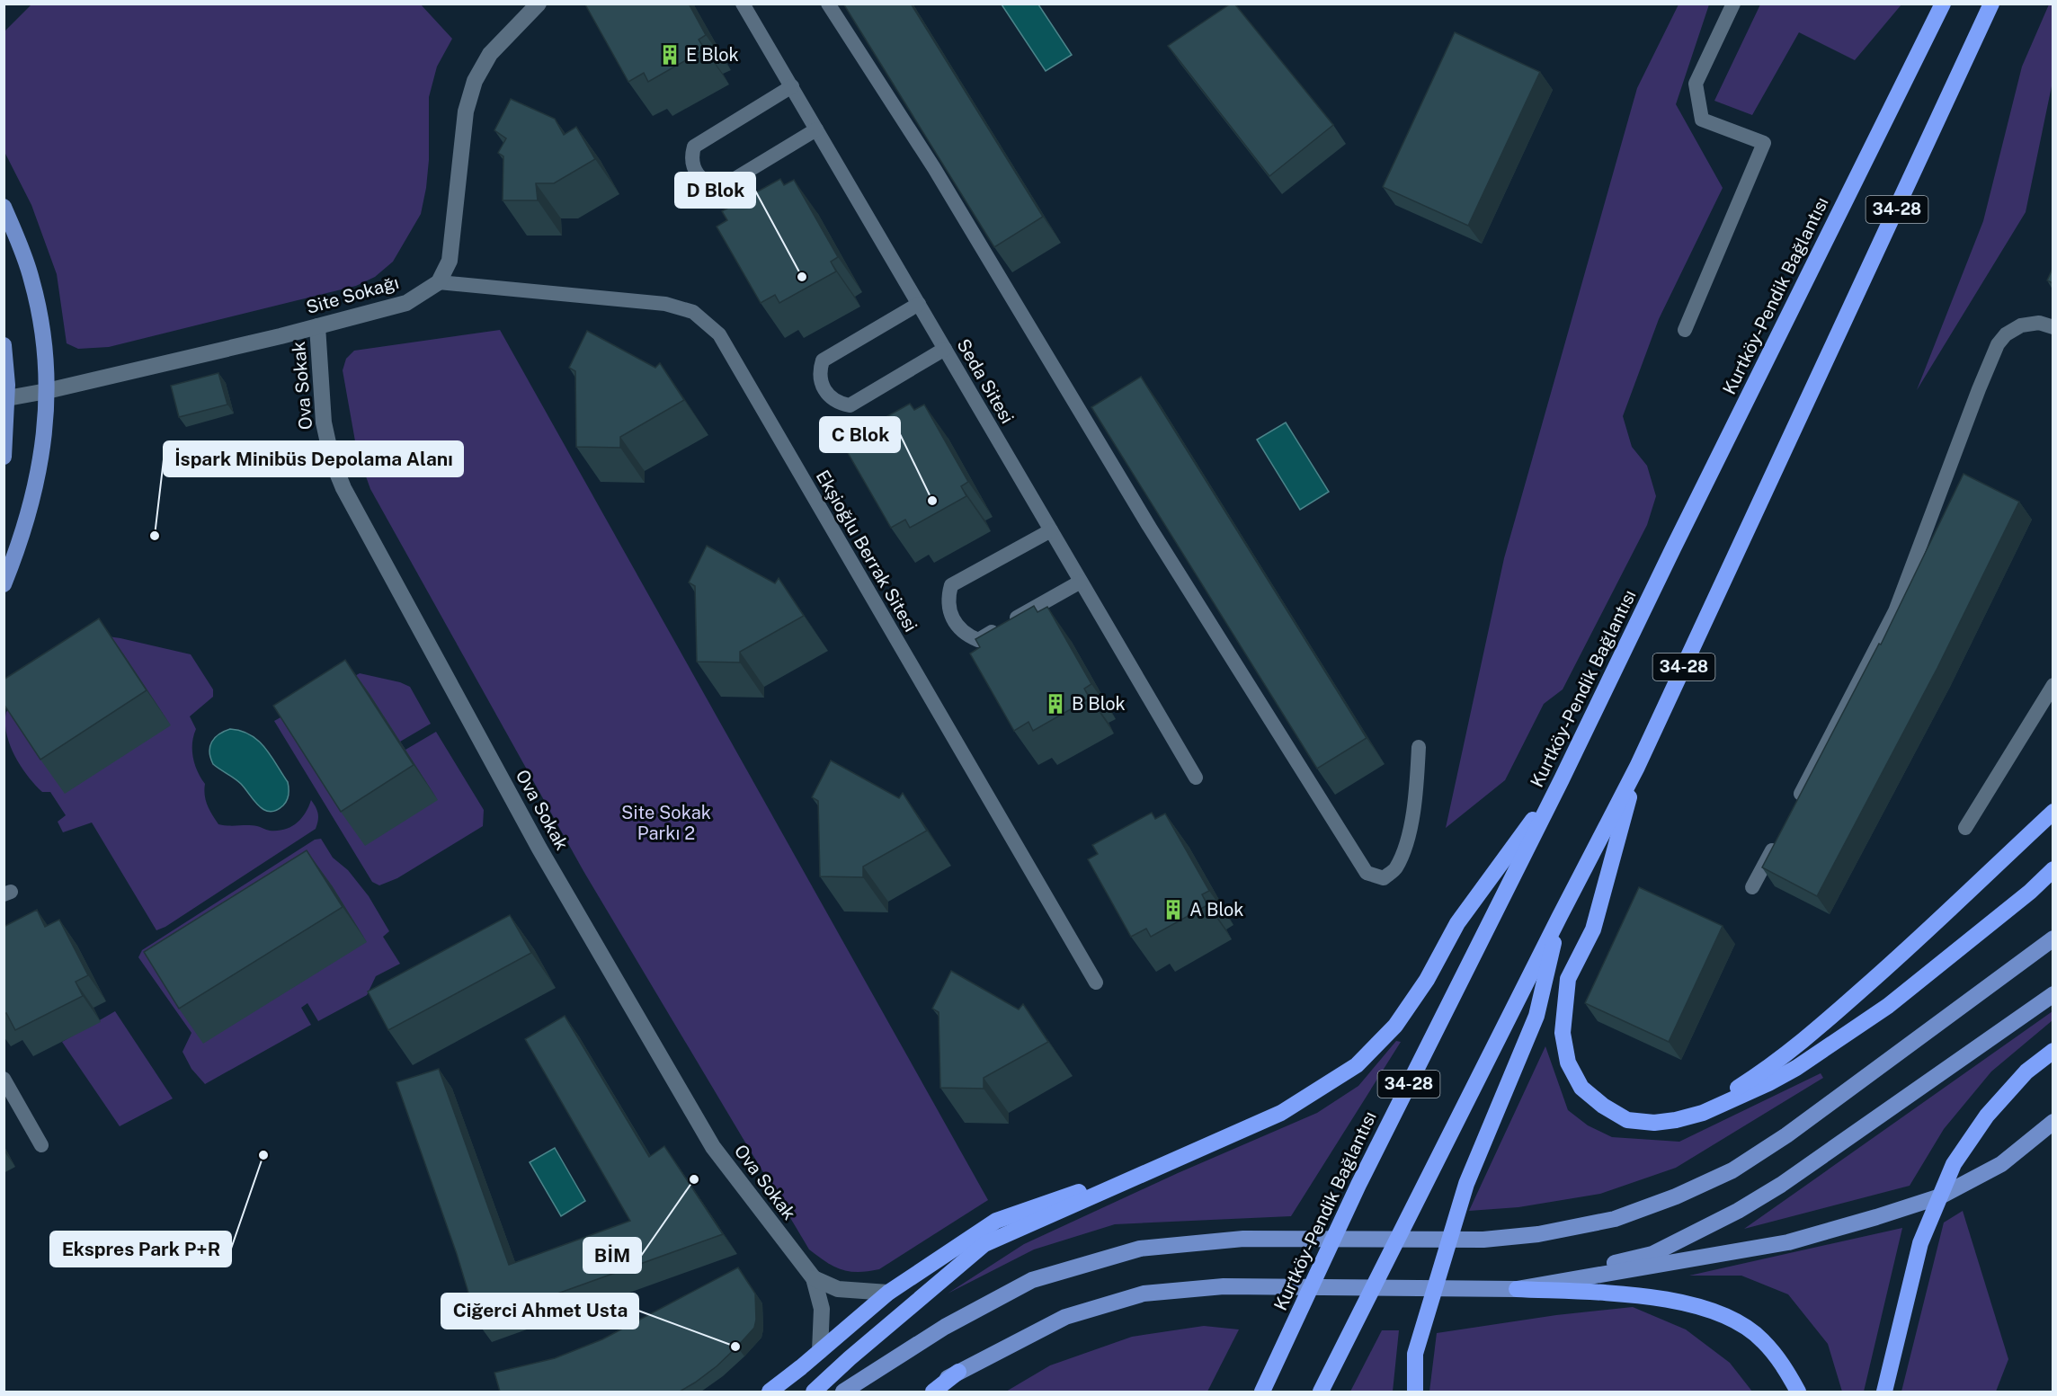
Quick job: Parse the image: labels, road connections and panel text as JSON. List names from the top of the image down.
{
  "streets": {
    "highway": ["34-28", "Kurtköy-Pendik Bağlantısı"],
    "street": ["Site Sokağı", "Ova Sokak"],
    "lane": ["Seda Sitesi", "Ekşioğlu Berrak Sitesi"]
  },
  "crossings": [
    ["Site Sokağı", "Ova Sokak"],
    ["Site Sokağı", "Ekşioğlu Berrak Sitesi"]
  ],
  "parks": ["Site Sokak Parkı 2"],
  "places": {
    "building": ["E Blok", "B Blok", "A Blok"],
    "other": [
      "D Blok",
      "C Blok",
      "İspark Minibüs Depolama Alanı",
      "Ekspres Park P+R",
      "BİM",
      "Ciğerci Ahmet Usta"
    ]
  }
}
